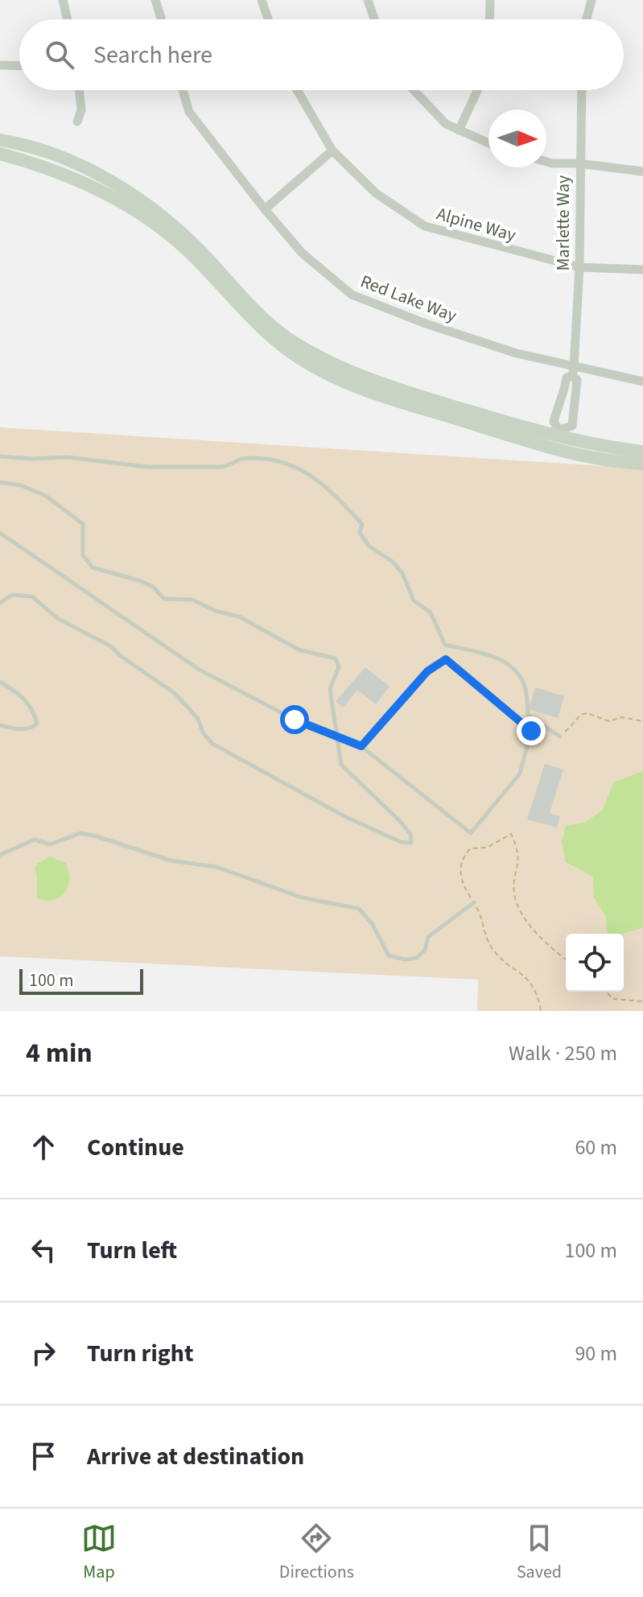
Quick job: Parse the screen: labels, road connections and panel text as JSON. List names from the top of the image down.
{
  "streets": {
    "street": ["Marlette Way", "Alpine Way", "Red Lake Way"]
  },
  "crossings": [
    ["Marlette Way", "Alpine Way"],
    ["Marlette Way", "Red Lake Way"]
  ],
  "scale_bar": "100 m",
  "north": "right",
  "page": {
    "search": "Search here",
    "scale": "100 m",
    "heading": ["4 min", "Walk · 250 m"],
    "list": [
      ["Continue", "60 m"],
      ["Turn left", "100 m"],
      ["Turn right", "90 m"],
      "Arrive at destination"
    ],
    "nav": ["Map", "Directions", "Saved"]
  }
}
